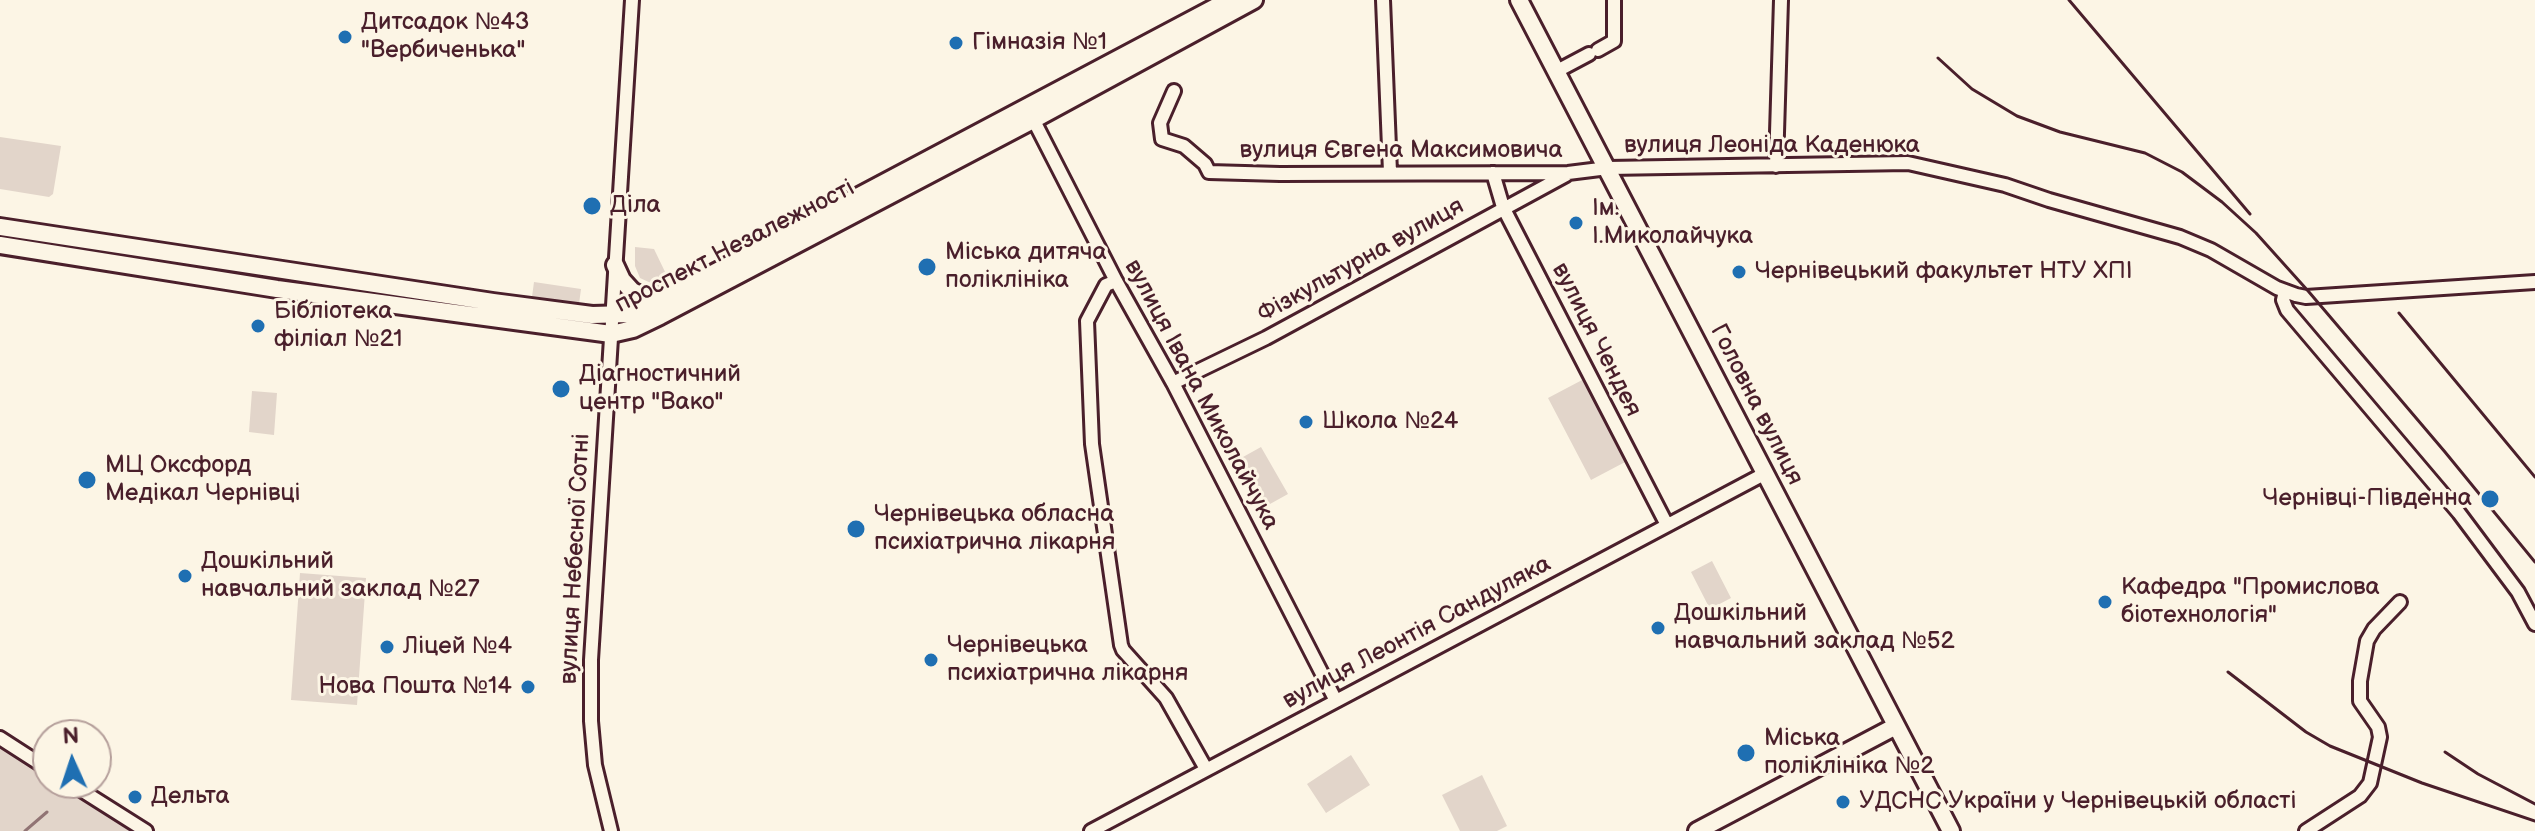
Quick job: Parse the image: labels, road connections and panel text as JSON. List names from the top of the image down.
{
  "streets": {
    "main road": ["проспект Незалежності", "Головна вулиця"],
    "street": [
      "вулиця Леоніда Каденюка",
      "вулиця Євгена Максимовича",
      "Фізкультурна вулиця",
      "вулиця Чендея",
      "вулиця Івана Миколайчука",
      "вулиця Небесної Сотні",
      "вулиця Леонтія Сандуляка"
    ]
  },
  "crossings": [
    ["вулиця Леоніда Каденюка", "вулиця Євгена Максимовича"],
    ["вулиця Леоніда Каденюка", "Головна вулиця"],
    ["вулиця Євгена Максимовича", "Фізкультурна вулиця"],
    ["вулиця Євгена Максимовича", "вулиця Чендея"],
    ["вулиця Євгена Максимовича", "Головна вулиця"],
    ["проспект Незалежності", "вулиця Івана Миколайчука"],
    ["проспект Незалежності", "вулиця Небесної Сотні"],
    ["Фізкультурна вулиця", "вулиця Чендея"],
    ["Фізкультурна вулиця", "вулиця Івана Миколайчука"],
    ["вулиця Чендея", "вулиця Леонтія Сандуляка"],
    ["вулиця Івана Миколайчука", "вулиця Леонтія Сандуляка"],
    ["Головна вулиця", "вулиця Леонтія Сандуляка"]
  ],
  "places": [
    "Дитсадок №43 \"Вербиченька\"",
    "Гімназія №1",
    "Діла",
    "Ім. І.Миколайчука",
    "Міська дитяча поліклініка",
    "Чернівецький факультет НТУ ХПІ",
    "Бібліотека філіал №21",
    "Діагностичний центр \"Вако\"",
    "Школа №24",
    "МЦ Оксфорд Медікал Чернівці",
    "Чернівці-Південна",
    "Чернівецька обласна психіатрична лікарня",
    "Дошкільний навчальний заклад №27",
    "Кафедра \"Промислова біотехнологія\"",
    "Дошкільний навчальний заклад №52",
    "Ліцей №4",
    "Чернівецька психіатрична лікарня",
    "Нова Пошта №14",
    "Міська поліклініка №2",
    "Дельта",
    "УДСНС України у Чернівецькій області"
  ],
  "north": "top"
}
